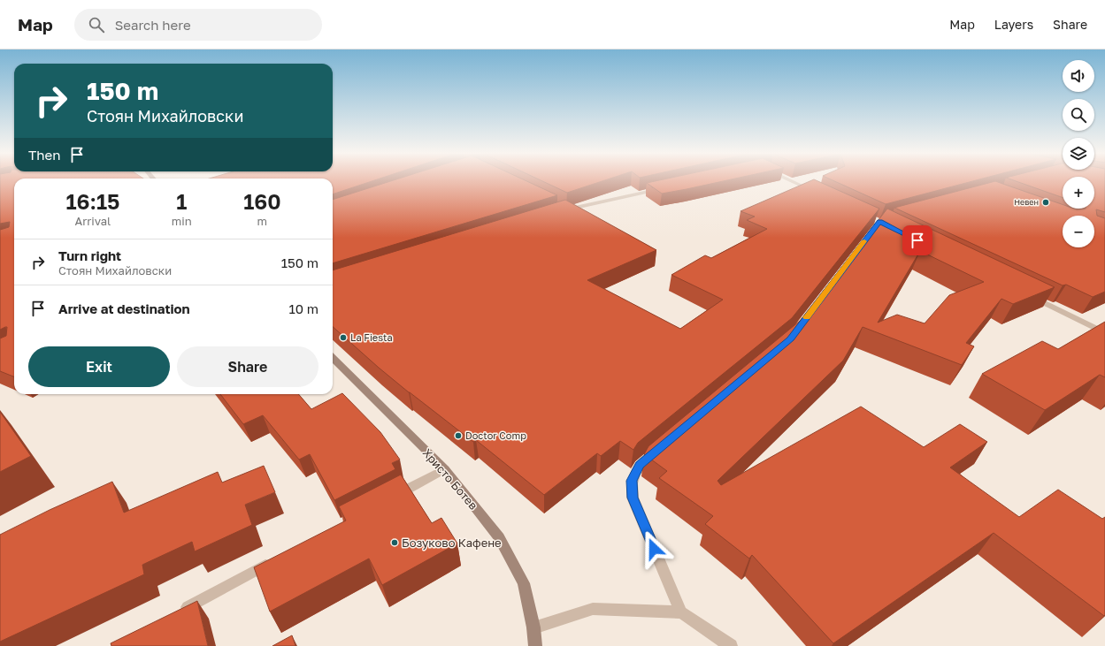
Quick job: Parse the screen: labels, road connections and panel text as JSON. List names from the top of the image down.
{
  "streets": {
    "main road": ["Христо Ботев"]
  },
  "places": [
    "Невен",
    "La Fiesta",
    "Doctor Comp",
    "Бозуково Кафене"
  ],
  "page": {
    "header": "Map",
    "search": "Search here",
    "nav": ["Map", "Layers", "Share"],
    "map_buttons": ["+", "−"],
    "turn": ["150 m", "Стоян Михайловски"],
    "then": "Then",
    "eta": [
      "16:15",
      "Arrival",
      "1",
      "min",
      "160",
      "m"
    ],
    "list": [
      {
        "name": "Turn right",
        "note": "Стоян Михайловски",
        "value": "150 m"
      },
      {
        "name": "Arrive at destination",
        "value": "10 m"
      }
    ],
    "buttons": ["Exit", "Share"]
  }
}
